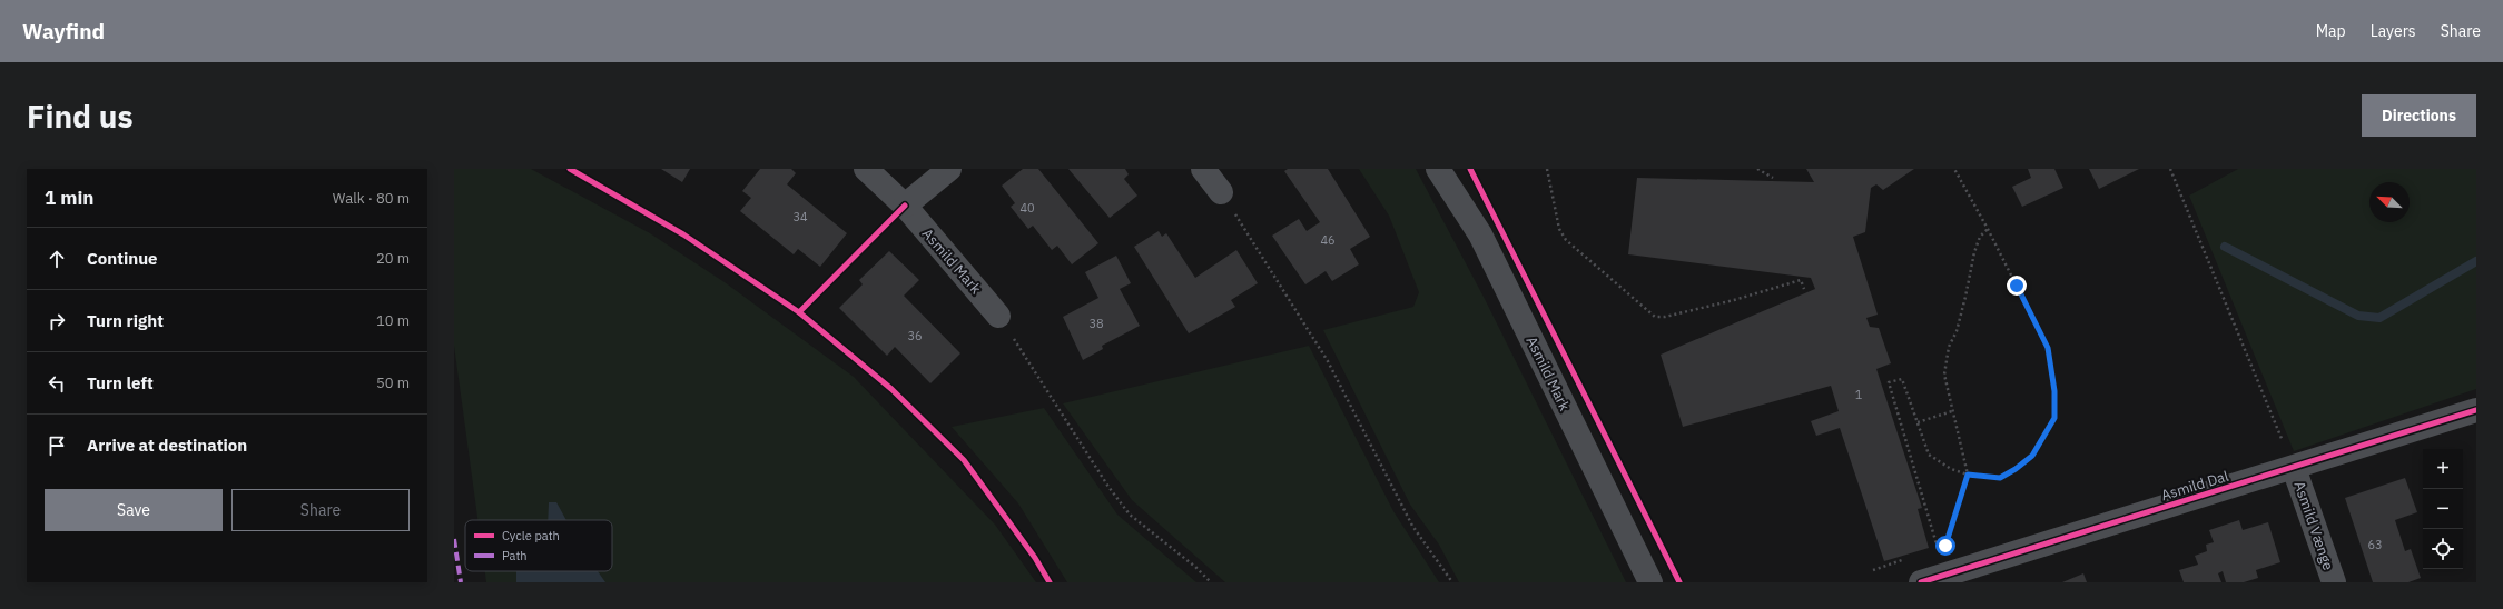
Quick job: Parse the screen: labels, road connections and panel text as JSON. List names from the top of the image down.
{
  "streets": {
    "street": ["Asmild Mark", "Asmild Dal", "Asmild Vænge"]
  },
  "crossings": [
    ["Asmild Dal", "Asmild Vænge"]
  ],
  "house_numbers": [
    "40",
    "34",
    "46",
    "38",
    "36",
    "1",
    "63"
  ],
  "legend": ["Cycle path", "Path"],
  "north": "top left",
  "page": {
    "header": "Wayfind",
    "nav": ["Map", "Layers", "Share"],
    "buttons": [
      "Directions",
      ["Save", "Share"]
    ],
    "title": "Find us",
    "heading": ["1 min", "Walk · 80 m"],
    "list": [
      ["Continue", "20 m"],
      ["Turn right", "10 m"],
      ["Turn left", "50 m"],
      "Arrive at destination"
    ],
    "map_buttons": ["+", "−"]
  }
}
